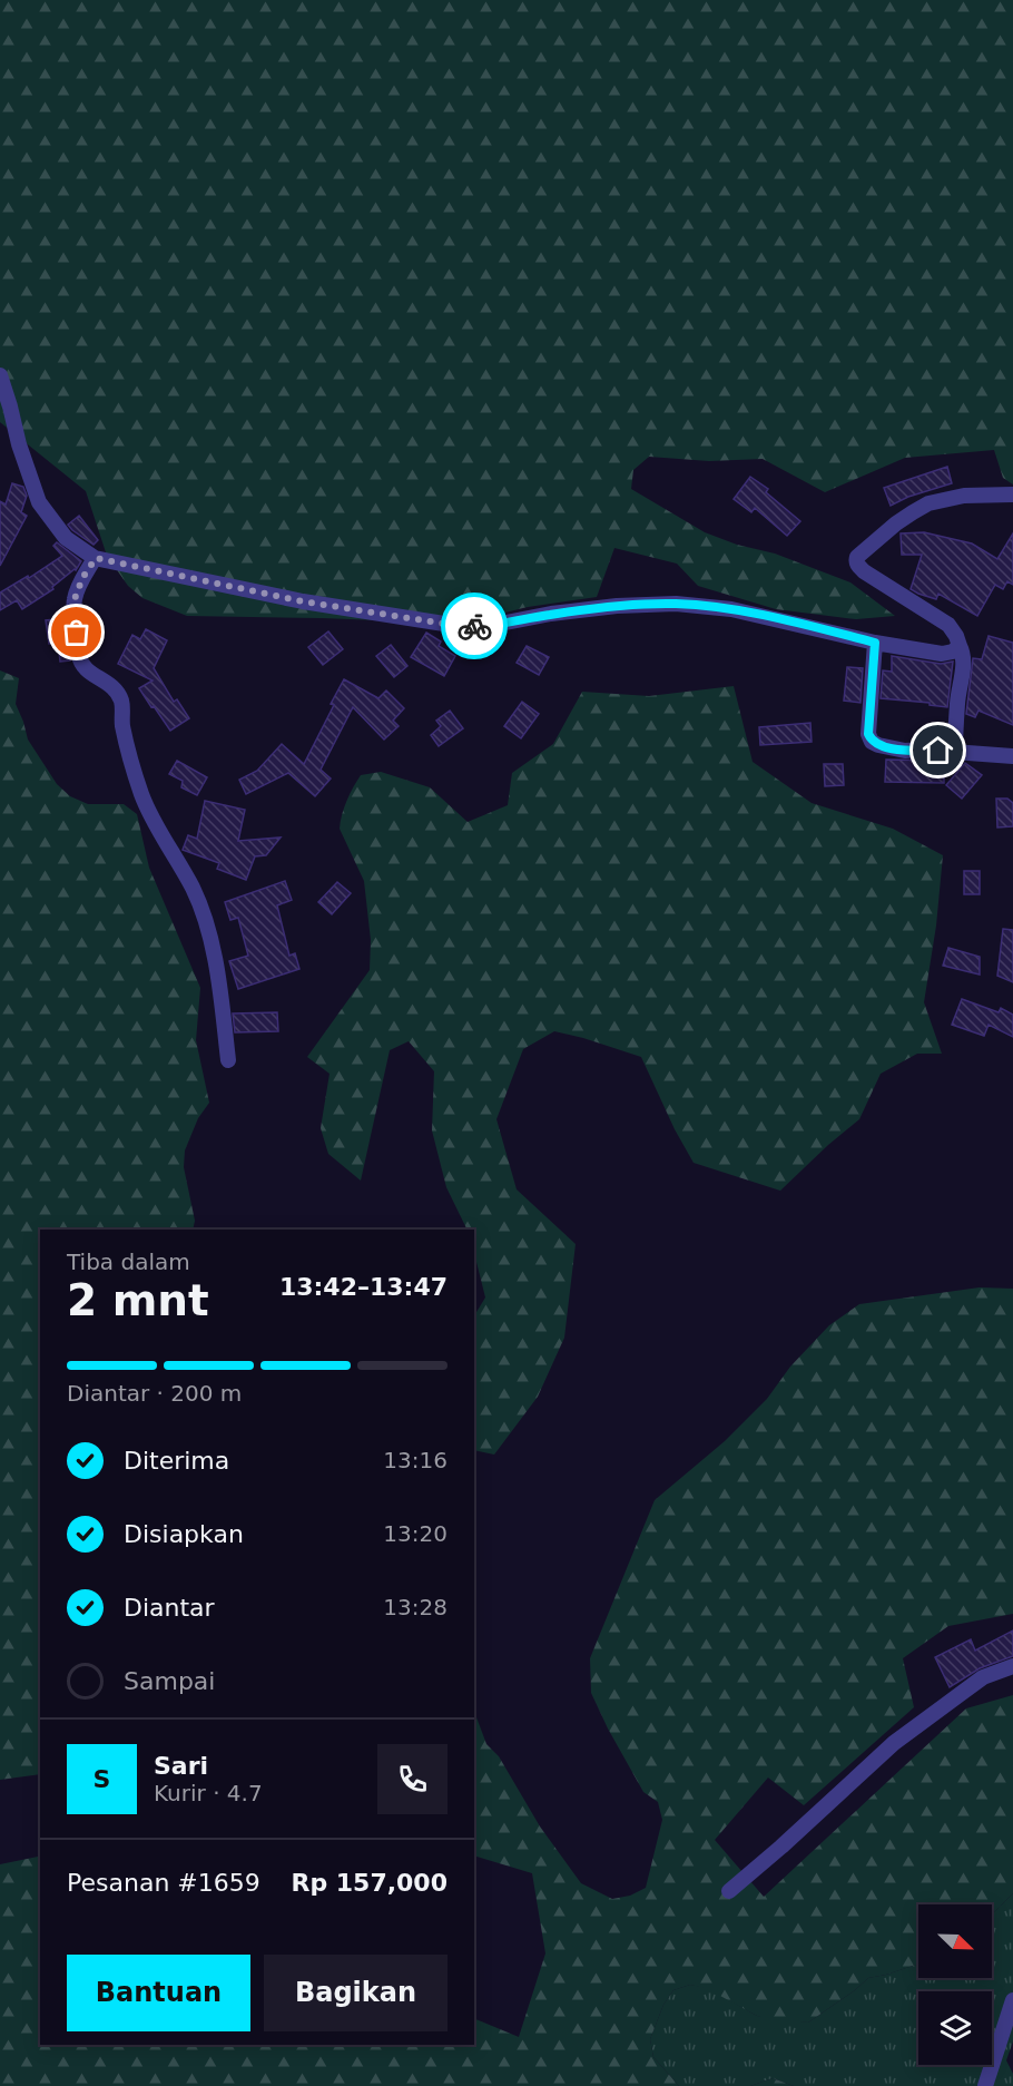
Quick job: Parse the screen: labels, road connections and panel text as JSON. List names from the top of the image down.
{
  "north": "bottom right",
  "page": {
    "heading": ["2 mnt", "Tiba dalam", "13:42–13:47"],
    "panel": [
      "Sari",
      "Kurir · 4.7",
      "Pesanan #1659",
      "Rp 157,000"
    ],
    "bar": "Diantar · 200 m",
    "list": [
      ["Diterima", "13:16"],
      ["Disiapkan", "13:20"],
      ["Diantar", "13:28"],
      "Sampai"
    ],
    "round": "S",
    "buttons": ["Bantuan", "Bagikan"]
  }
}
